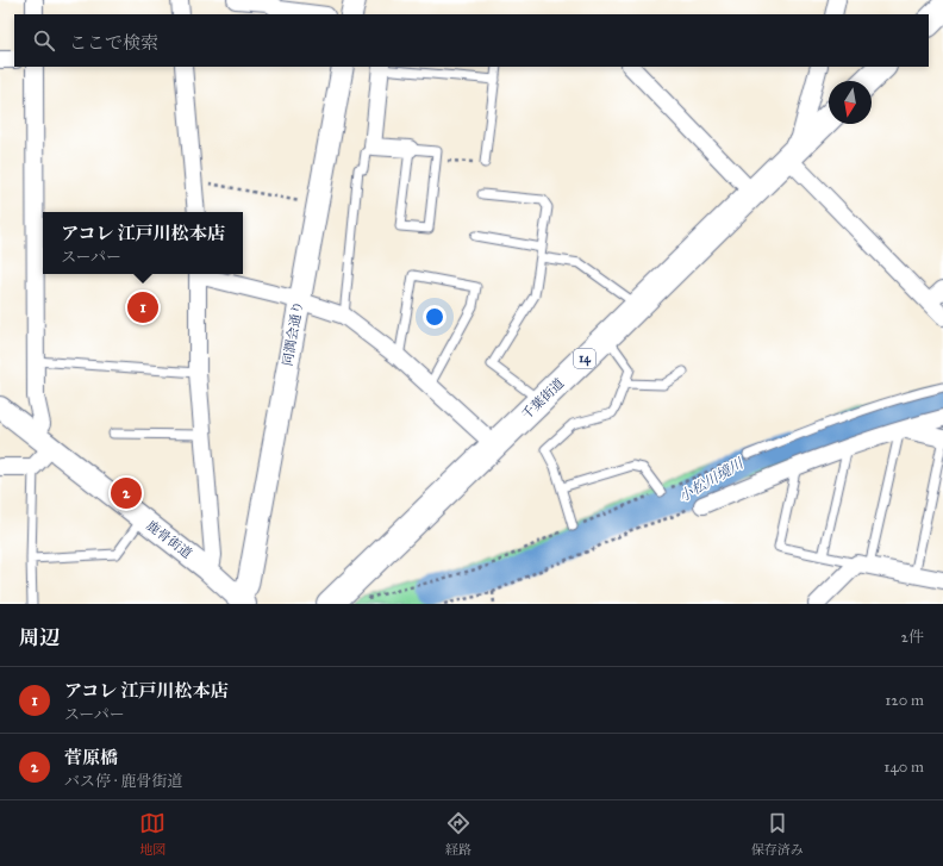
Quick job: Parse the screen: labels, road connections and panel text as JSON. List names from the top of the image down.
{
  "streets": {
    "highway": ["14", "千葉街道"],
    "street": ["同潤会通り", "鹿骨街道"]
  },
  "crossings": [
    ["同潤会通り", "鹿骨街道"]
  ],
  "water": ["小松川境川"],
  "north": "bottom",
  "page": {
    "search": "ここで検索",
    "popup": ["アコレ 江戸川松本店", "スーパー"],
    "pins": ["1", "2"],
    "heading": ["周辺", "2件"],
    "list": [
      {
        "mark": "1",
        "name": "アコレ 江戸川松本店",
        "note": "スーパー",
        "value": "120 m"
      },
      {
        "mark": "2",
        "name": "菅原橋",
        "note": "バス停 · 鹿骨街道",
        "value": "140 m"
      }
    ],
    "nav": ["地図", "経路", "保存済み"]
  }
}
